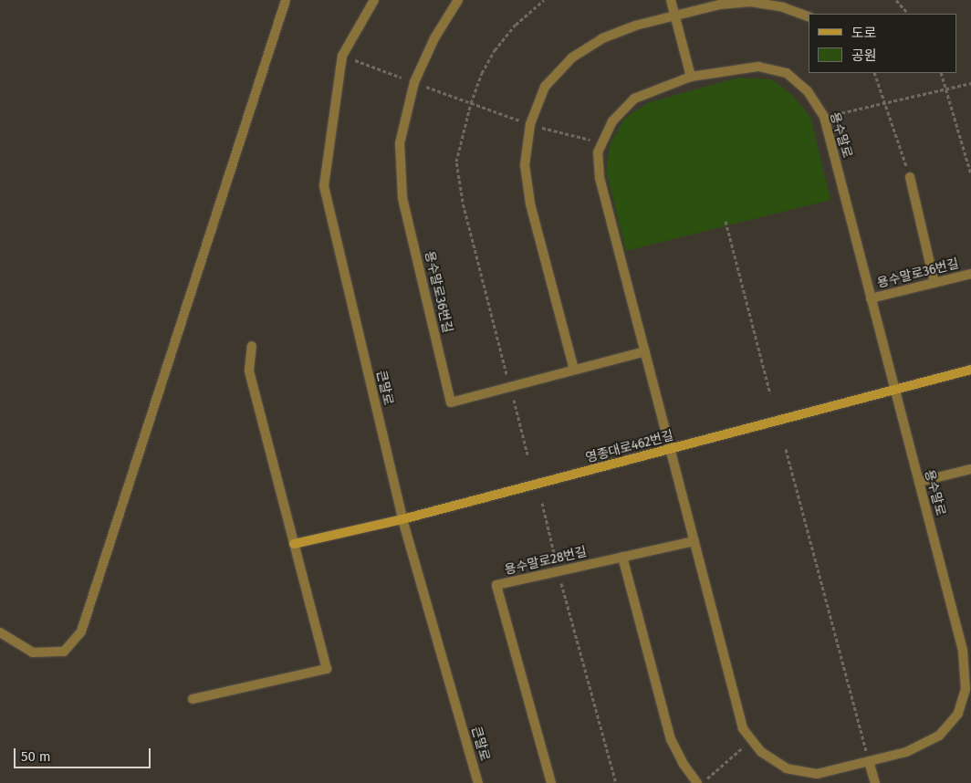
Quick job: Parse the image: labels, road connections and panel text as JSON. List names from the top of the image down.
{
  "streets": {
    "street": [
      "용수말로",
      "용수말로36번길",
      "큰말로",
      "영종대로462번길",
      "용수말로28번길"
    ]
  },
  "crossings": [
    ["용수말로", "용수말로36번길"],
    ["용수말로", "영종대로462번길"],
    ["용수말로", "용수말로28번길"],
    ["큰말로", "영종대로462번길"]
  ],
  "legend": ["도로", "공원"],
  "scale_bar": "50 m"
}
